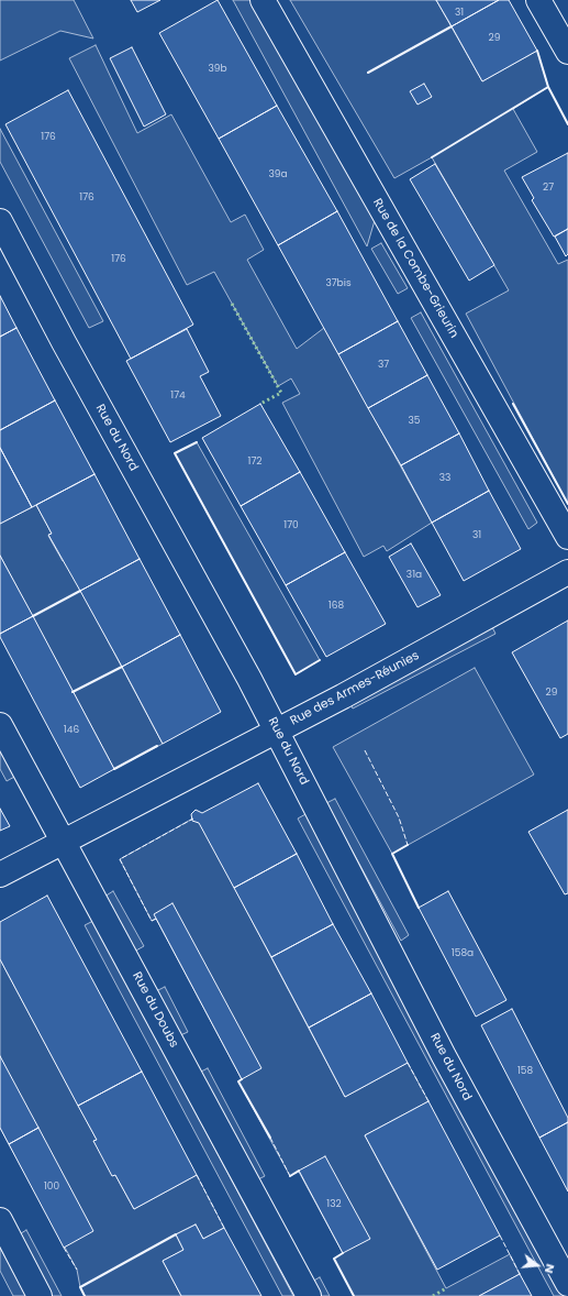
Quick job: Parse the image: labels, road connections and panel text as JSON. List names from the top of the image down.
{
  "streets": {
    "street": [
      "Rue de la Combe-Grieurin",
      "Rue du Nord",
      "Rue des Armes-Réunies",
      "Rue du Doubs"
    ]
  },
  "crossings": [
    ["Rue du Nord", "Rue des Armes-Réunies"],
    ["Rue des Armes-Réunies", "Rue du Doubs"]
  ],
  "house_numbers": [
    "31",
    "29",
    "39b",
    "176",
    "39a",
    "27",
    "176",
    "176",
    "37bis",
    "37",
    "174",
    "35",
    "172",
    "33",
    "170",
    "31",
    "31a",
    "168",
    "29",
    "146",
    "158a",
    "158",
    "100",
    "132"
  ],
  "north": "right"
}
